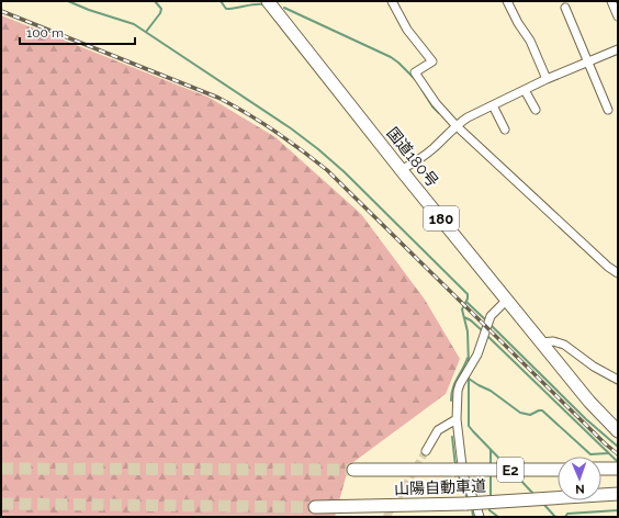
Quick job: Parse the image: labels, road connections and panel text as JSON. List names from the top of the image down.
{
  "streets": {
    "highway": [
      "国道180号",
      "180",
      "E2",
      "山陽自動車道"
    ]
  },
  "scale_bar": "100 m",
  "north": "bottom"
}
